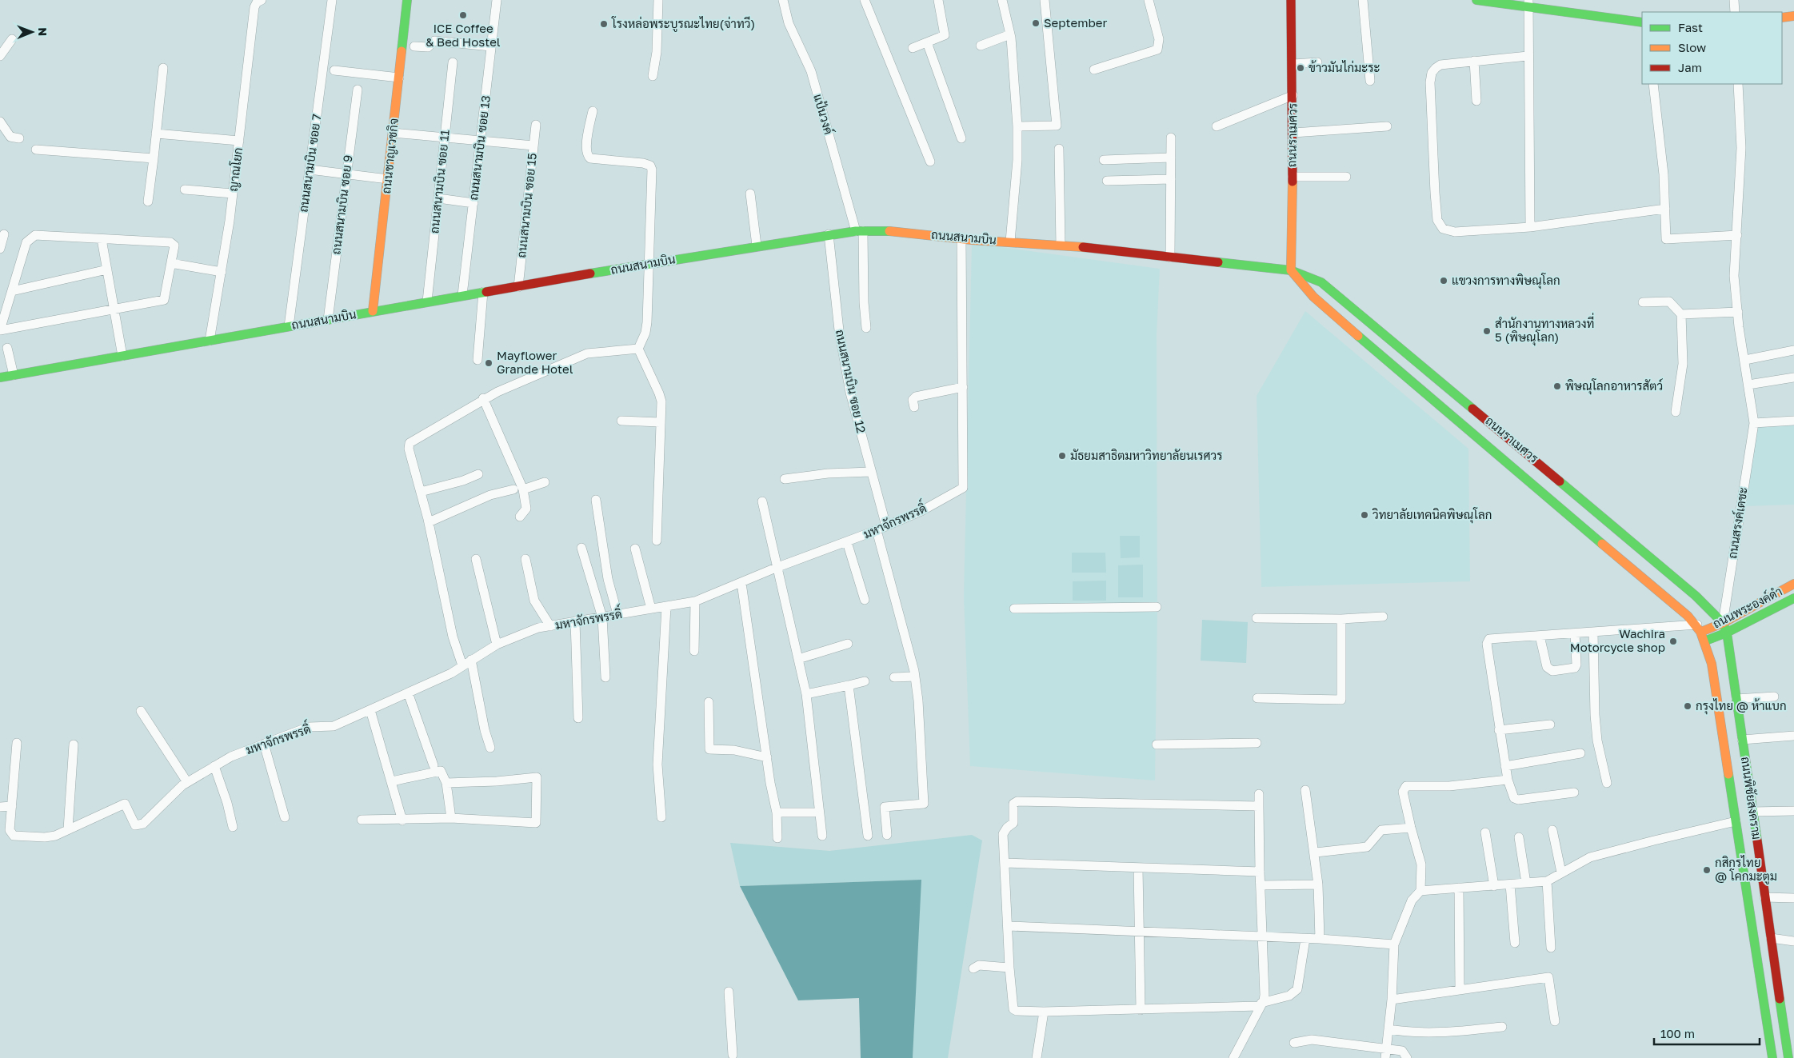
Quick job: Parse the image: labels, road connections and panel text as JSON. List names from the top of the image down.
{
  "streets": {
    "main road": [
      "ถนนราเมศวร",
      "ถนนชาญเวชกิจ",
      "ถนนสนามบิน",
      "ถนนพระองค์ดำ",
      "ถนนพิชัยสงคราม"
    ],
    "street": [
      "แป้นวงค์",
      "ถนนสนามบิน ซอย 13",
      "ถนนสนามบิน ซอย 7",
      "ญาณโยก",
      "ถนนสนามบิน ซอย 11",
      "ถนนสนามบิน ซอย 9",
      "ถนนสนามบิน ซอย 15",
      "ถนนสนามบิน ซอย 12",
      "มหาจักรพรรดิ์",
      "ถนนสรงค์เดชะ"
    ]
  },
  "crossings": [
    ["แป้นวงค์", "ถนนสนามบิน"],
    ["ถนนราเมศวร", "ถนนสนามบิน"],
    ["ถนนราเมศวร", "ถนนสรงค์เดชะ"],
    ["ถนนราเมศวร", "ถนนพระองค์ดำ"],
    ["ถนนราเมศวร", "ถนนพิชัยสงคราม"],
    ["ถนนสนามบิน ซอย 13", "ถนนสนามบิน"],
    ["ถนนชาญเวชกิจ", "ถนนสนามบิน"],
    ["ถนนสนามบิน ซอย 7", "ถนนสนามบิน"],
    ["ญาณโยก", "ถนนสนามบิน"],
    ["ถนนสนามบิน ซอย 11", "ถนนสนามบิน"],
    ["ถนนสนามบิน ซอย 9", "ถนนสนามบิน"],
    ["ถนนสนามบิน ซอย 15", "ถนนสนามบิน"],
    ["ถนนสนามบิน", "ถนนสนามบิน ซอย 12"],
    ["ถนนสนามบิน", "มหาจักรพรรดิ์"],
    ["ถนนสนามบิน ซอย 12", "มหาจักรพรรดิ์"],
    ["ถนนสรงค์เดชะ", "ถนนพระองค์ดำ"],
    ["ถนนพระองค์ดำ", "ถนนพิชัยสงคราม"]
  ],
  "places": [
    "ICE Coffee & Bed Hostel",
    "September",
    "โรงหล่อพระบูรณะไทย(จ่าทวี)",
    "ข้าวมันไก่มะระ",
    "แขวงการทางพิษณุโลก",
    "สำนักงานทางหลวงที่ 5 (พิษณุโลก)",
    "Mayflower Grande Hotel",
    "พิษณุโลกอาหารสัตว์",
    "มัธยมสาธิตมหาวิทยาลัยนเรศวร",
    "วิทยาลัยเทคนิคพิษณุโลก",
    "Wachira Motorcycle shop",
    "กรุงไทย @ ห้าแบก",
    "กสิกรไทย @ โคกมะตูม"
  ],
  "legend": ["Fast", "Slow", "Jam"],
  "scale_bar": "100 m",
  "north": "right"
}
